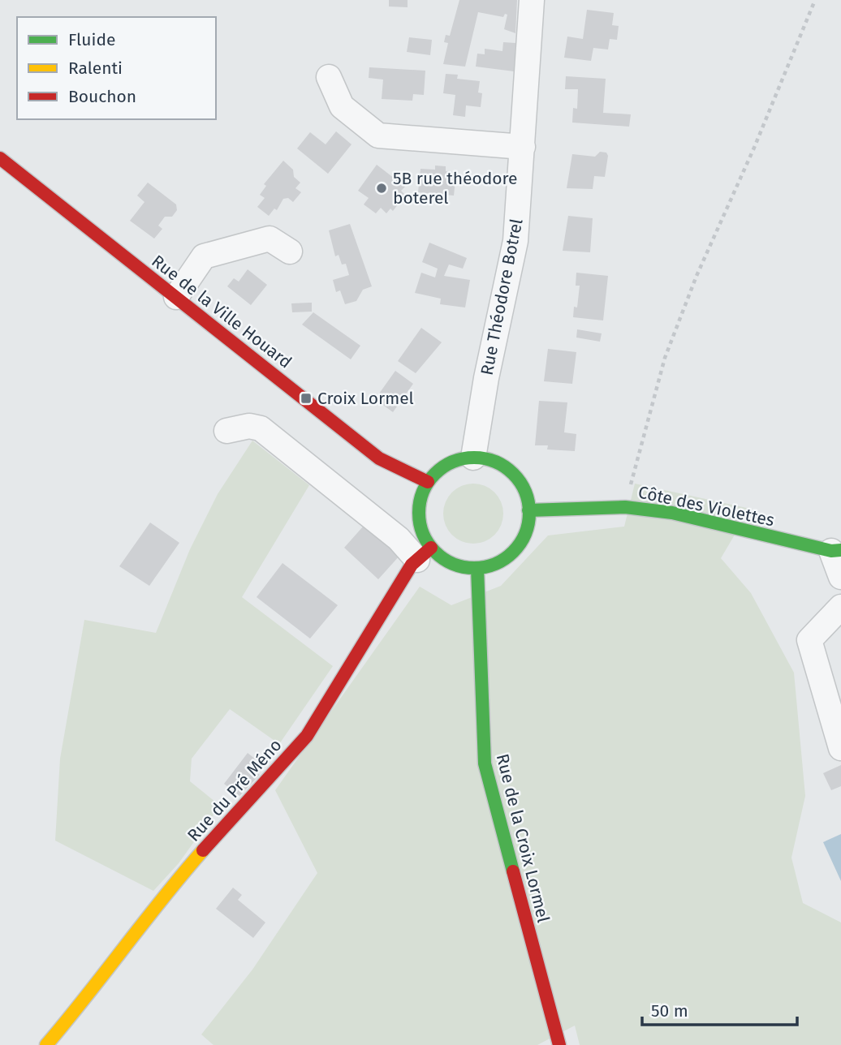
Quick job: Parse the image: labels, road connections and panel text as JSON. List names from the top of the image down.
{
  "streets": {
    "street": [
      "Rue Théodore Botrel",
      "Rue de la Ville Houard",
      "Côte des Violettes",
      "Rue du Pré Méno",
      "Rue de la Croix Lormel"
    ]
  },
  "crossings": [
    ["Rue Théodore Botrel", "Rue de la Ville Houard"],
    ["Rue Théodore Botrel", "Côte des Violettes"],
    ["Rue Théodore Botrel", "Rue du Pré Méno"],
    ["Rue Théodore Botrel", "Rue de la Croix Lormel"],
    ["Rue de la Ville Houard", "Côte des Violettes"],
    ["Rue de la Ville Houard", "Rue du Pré Méno"],
    ["Rue de la Ville Houard", "Rue de la Croix Lormel"],
    ["Côte des Violettes", "Rue du Pré Méno"],
    ["Côte des Violettes", "Rue de la Croix Lormel"],
    ["Rue du Pré Méno", "Rue de la Croix Lormel"]
  ],
  "places": {
    "other": ["5B rue théodore boterel"],
    "transit": ["Croix Lormel"]
  },
  "legend": ["Fluide", "Ralenti", "Bouchon"],
  "scale_bar": "50 m"
}
